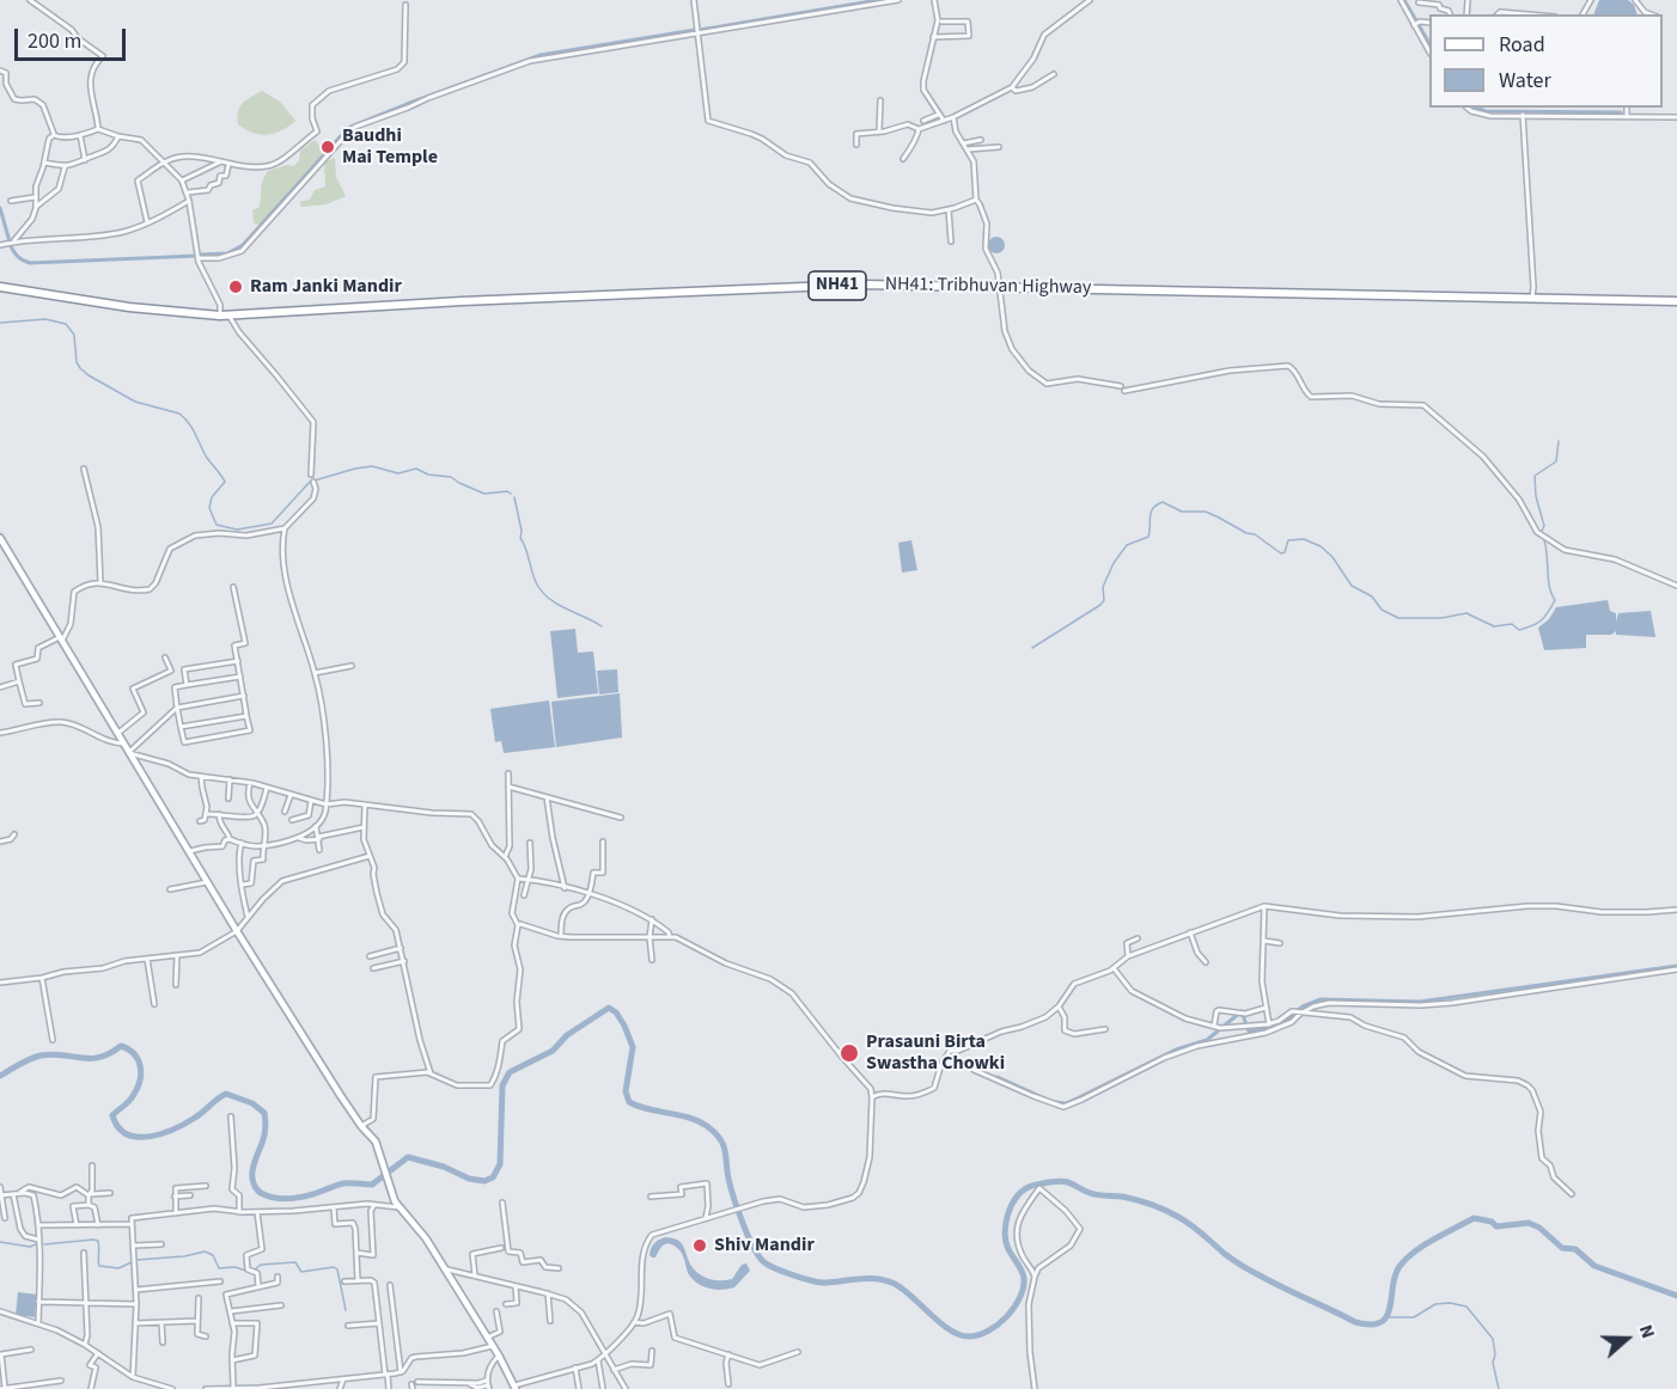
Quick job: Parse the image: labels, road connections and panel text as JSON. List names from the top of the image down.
{
  "streets": {
    "highway": ["NH41", "NH41: Tribhuvan Highway"]
  },
  "places": [
    "Baudhi Mai Temple",
    "Ram Janki Mandir",
    "Prasauni Birta Swastha Chowki",
    "Shiv Mandir"
  ],
  "legend": ["Road", "Water"],
  "scale_bar": "200 m",
  "north": "right"
}
